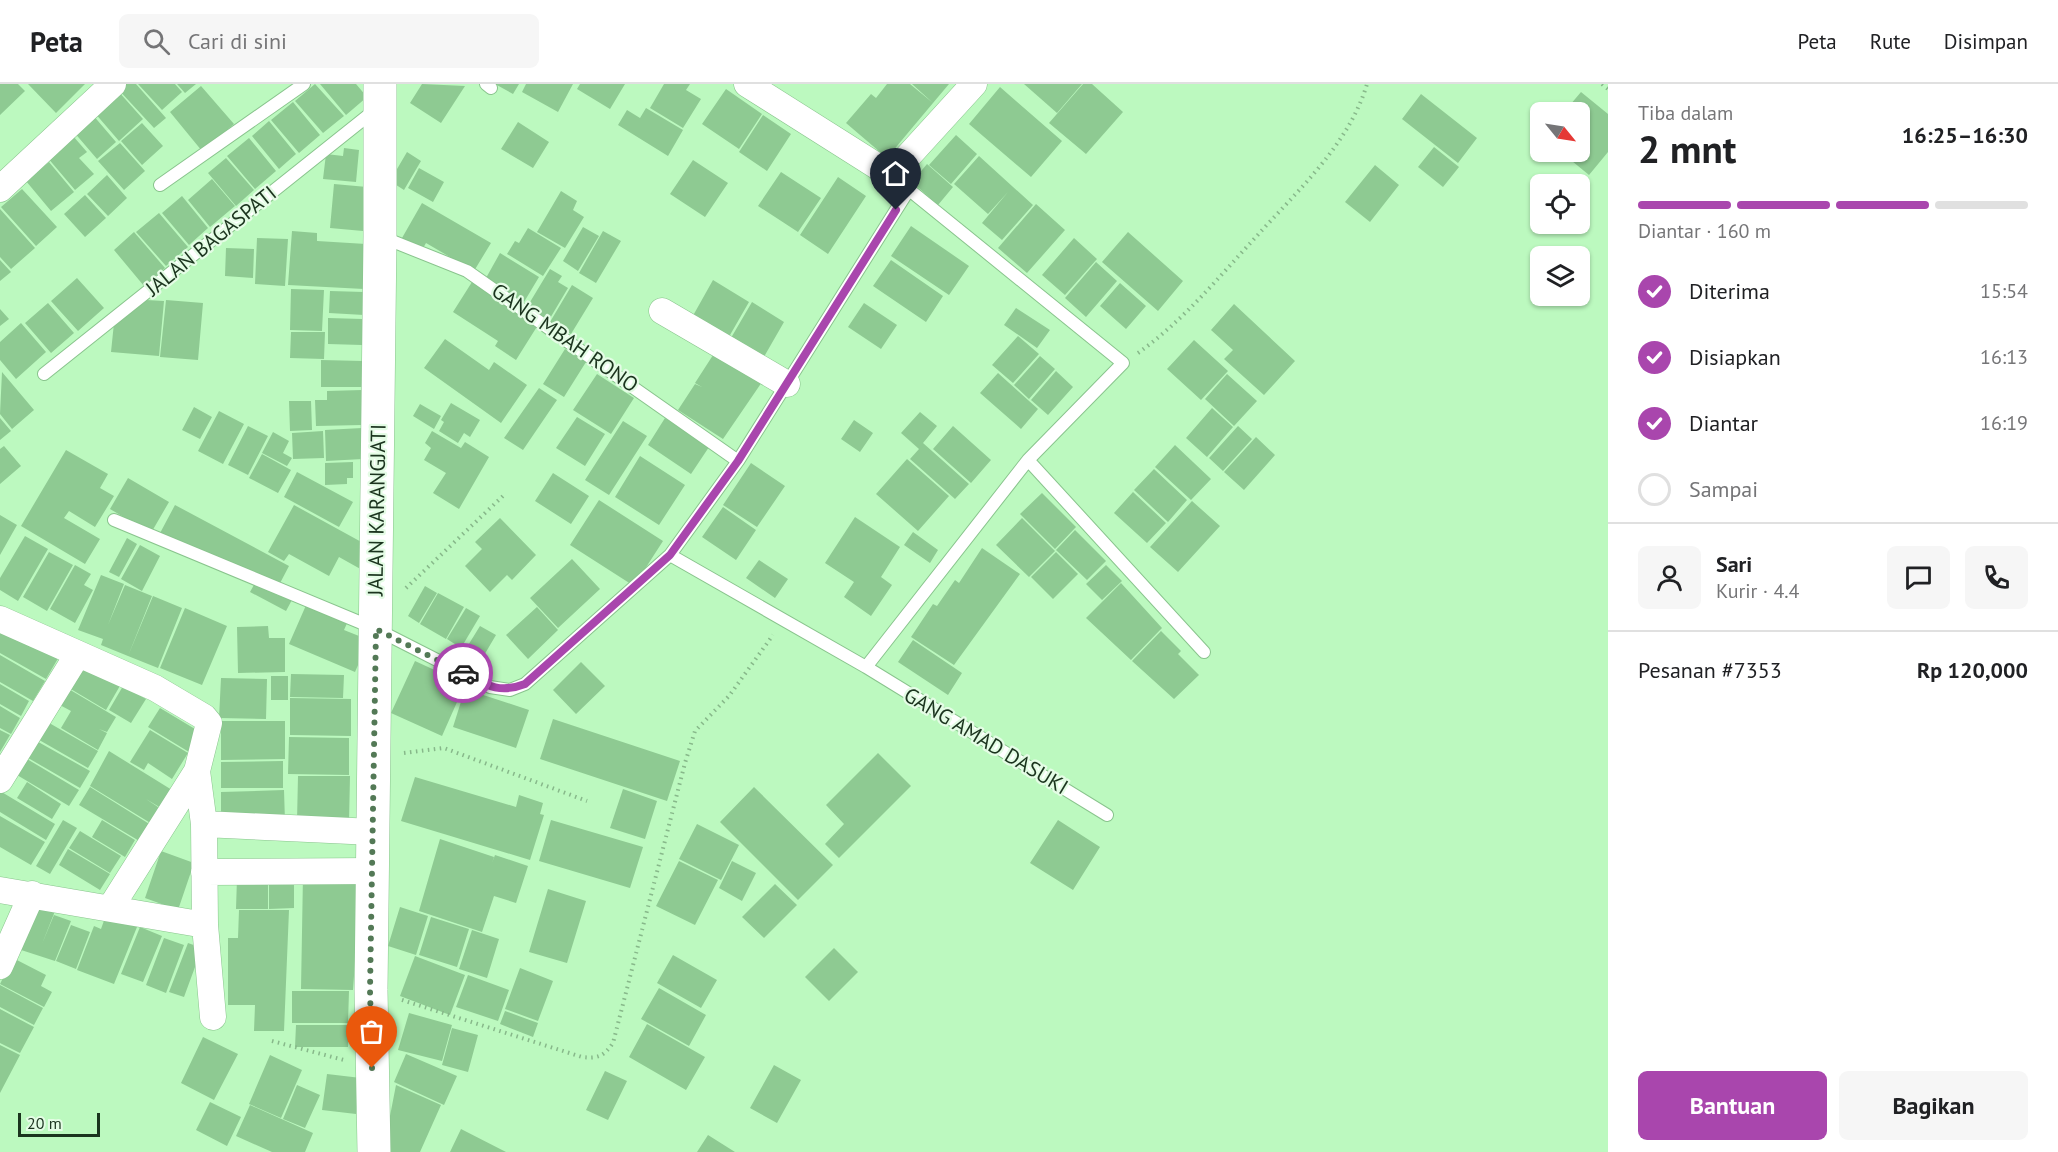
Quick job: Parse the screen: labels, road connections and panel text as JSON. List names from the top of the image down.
{
  "streets": {
    "street": ["JALAN KARANGJATI"],
    "lane": ["JALAN BAGASPATI", "GANG MBAH RONO", "GANG AMAD DASUKI"]
  },
  "crossings": [
    ["JALAN BAGASPATI", "JALAN KARANGJATI"],
    ["GANG MBAH RONO", "JALAN KARANGJATI"]
  ],
  "scale_bar": "20 m",
  "north": "bottom right",
  "page": {
    "header": "Peta",
    "search": "Cari di sini",
    "nav": ["Peta", "Rute", "Disimpan"],
    "heading": ["2 mnt", "Tiba dalam", "16:25–16:30"],
    "panel": [
      "Sari",
      "Kurir · 4.4",
      "Pesanan #7353",
      "Rp 120,000"
    ],
    "bar": "Diantar · 160 m",
    "list": [
      ["Diterima", "15:54"],
      ["Disiapkan", "16:13"],
      ["Diantar", "16:19"],
      "Sampai"
    ],
    "buttons": ["Bantuan", "Bagikan"],
    "scale": "20 m"
  }
}
